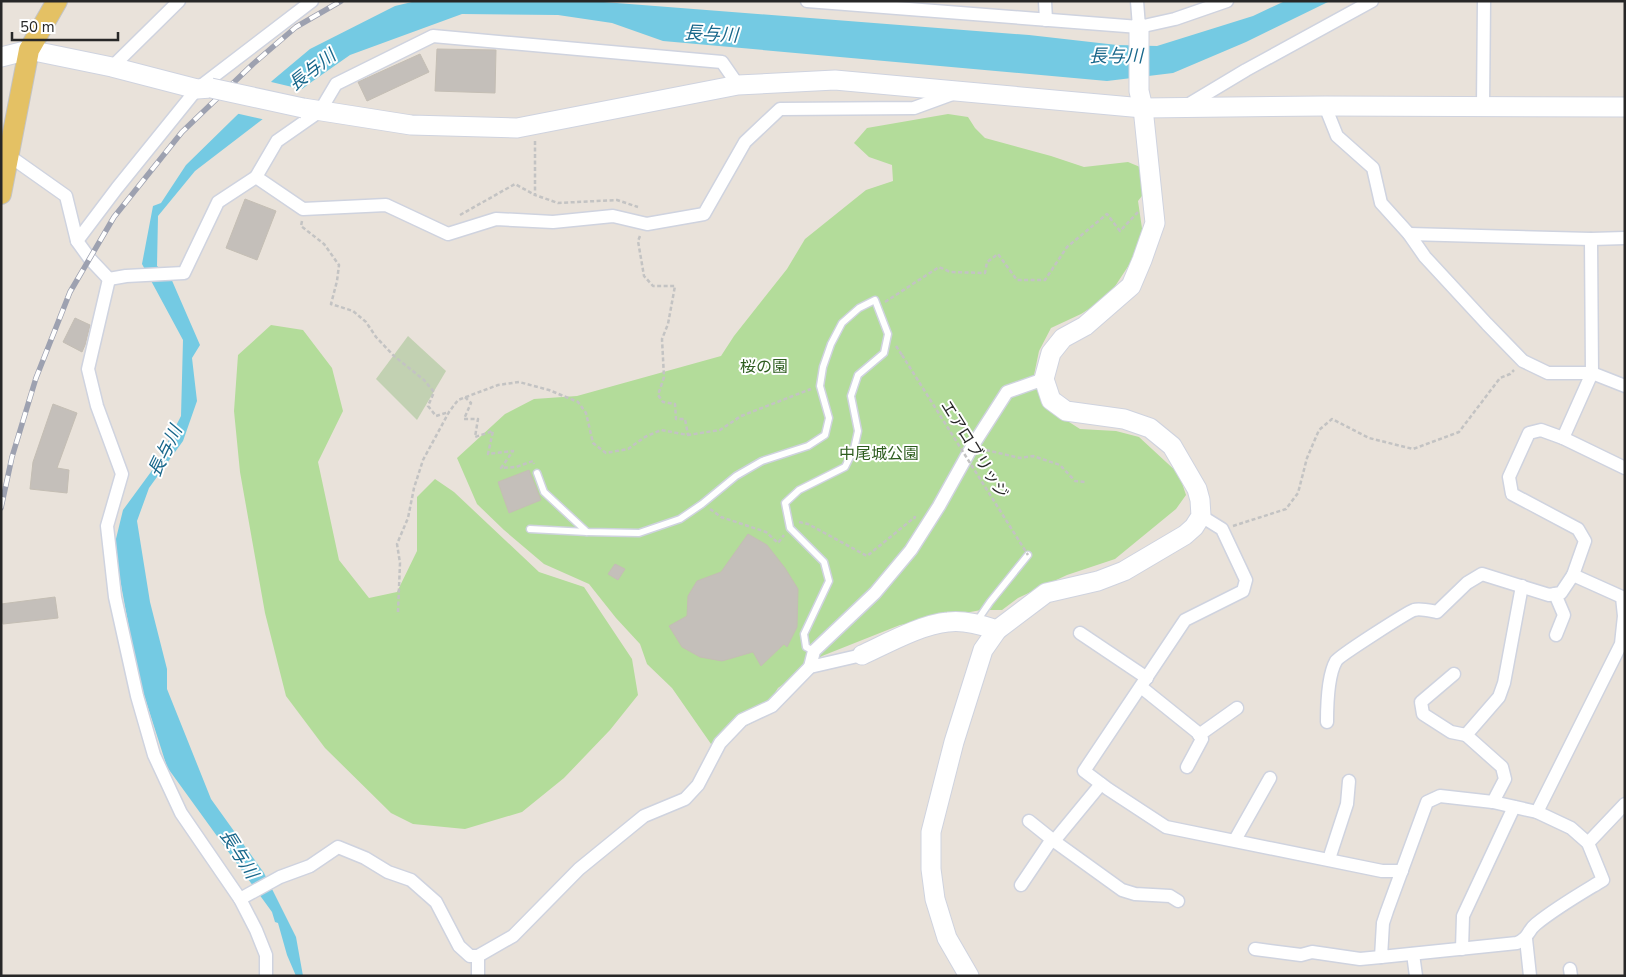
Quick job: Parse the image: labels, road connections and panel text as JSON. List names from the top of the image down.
{
  "streets": {
    "path": ["エアロブリッジ"]
  },
  "water": ["長与川"],
  "parks": ["桜の園", "中尾城公園"],
  "scale_bar": "50 m"
}
